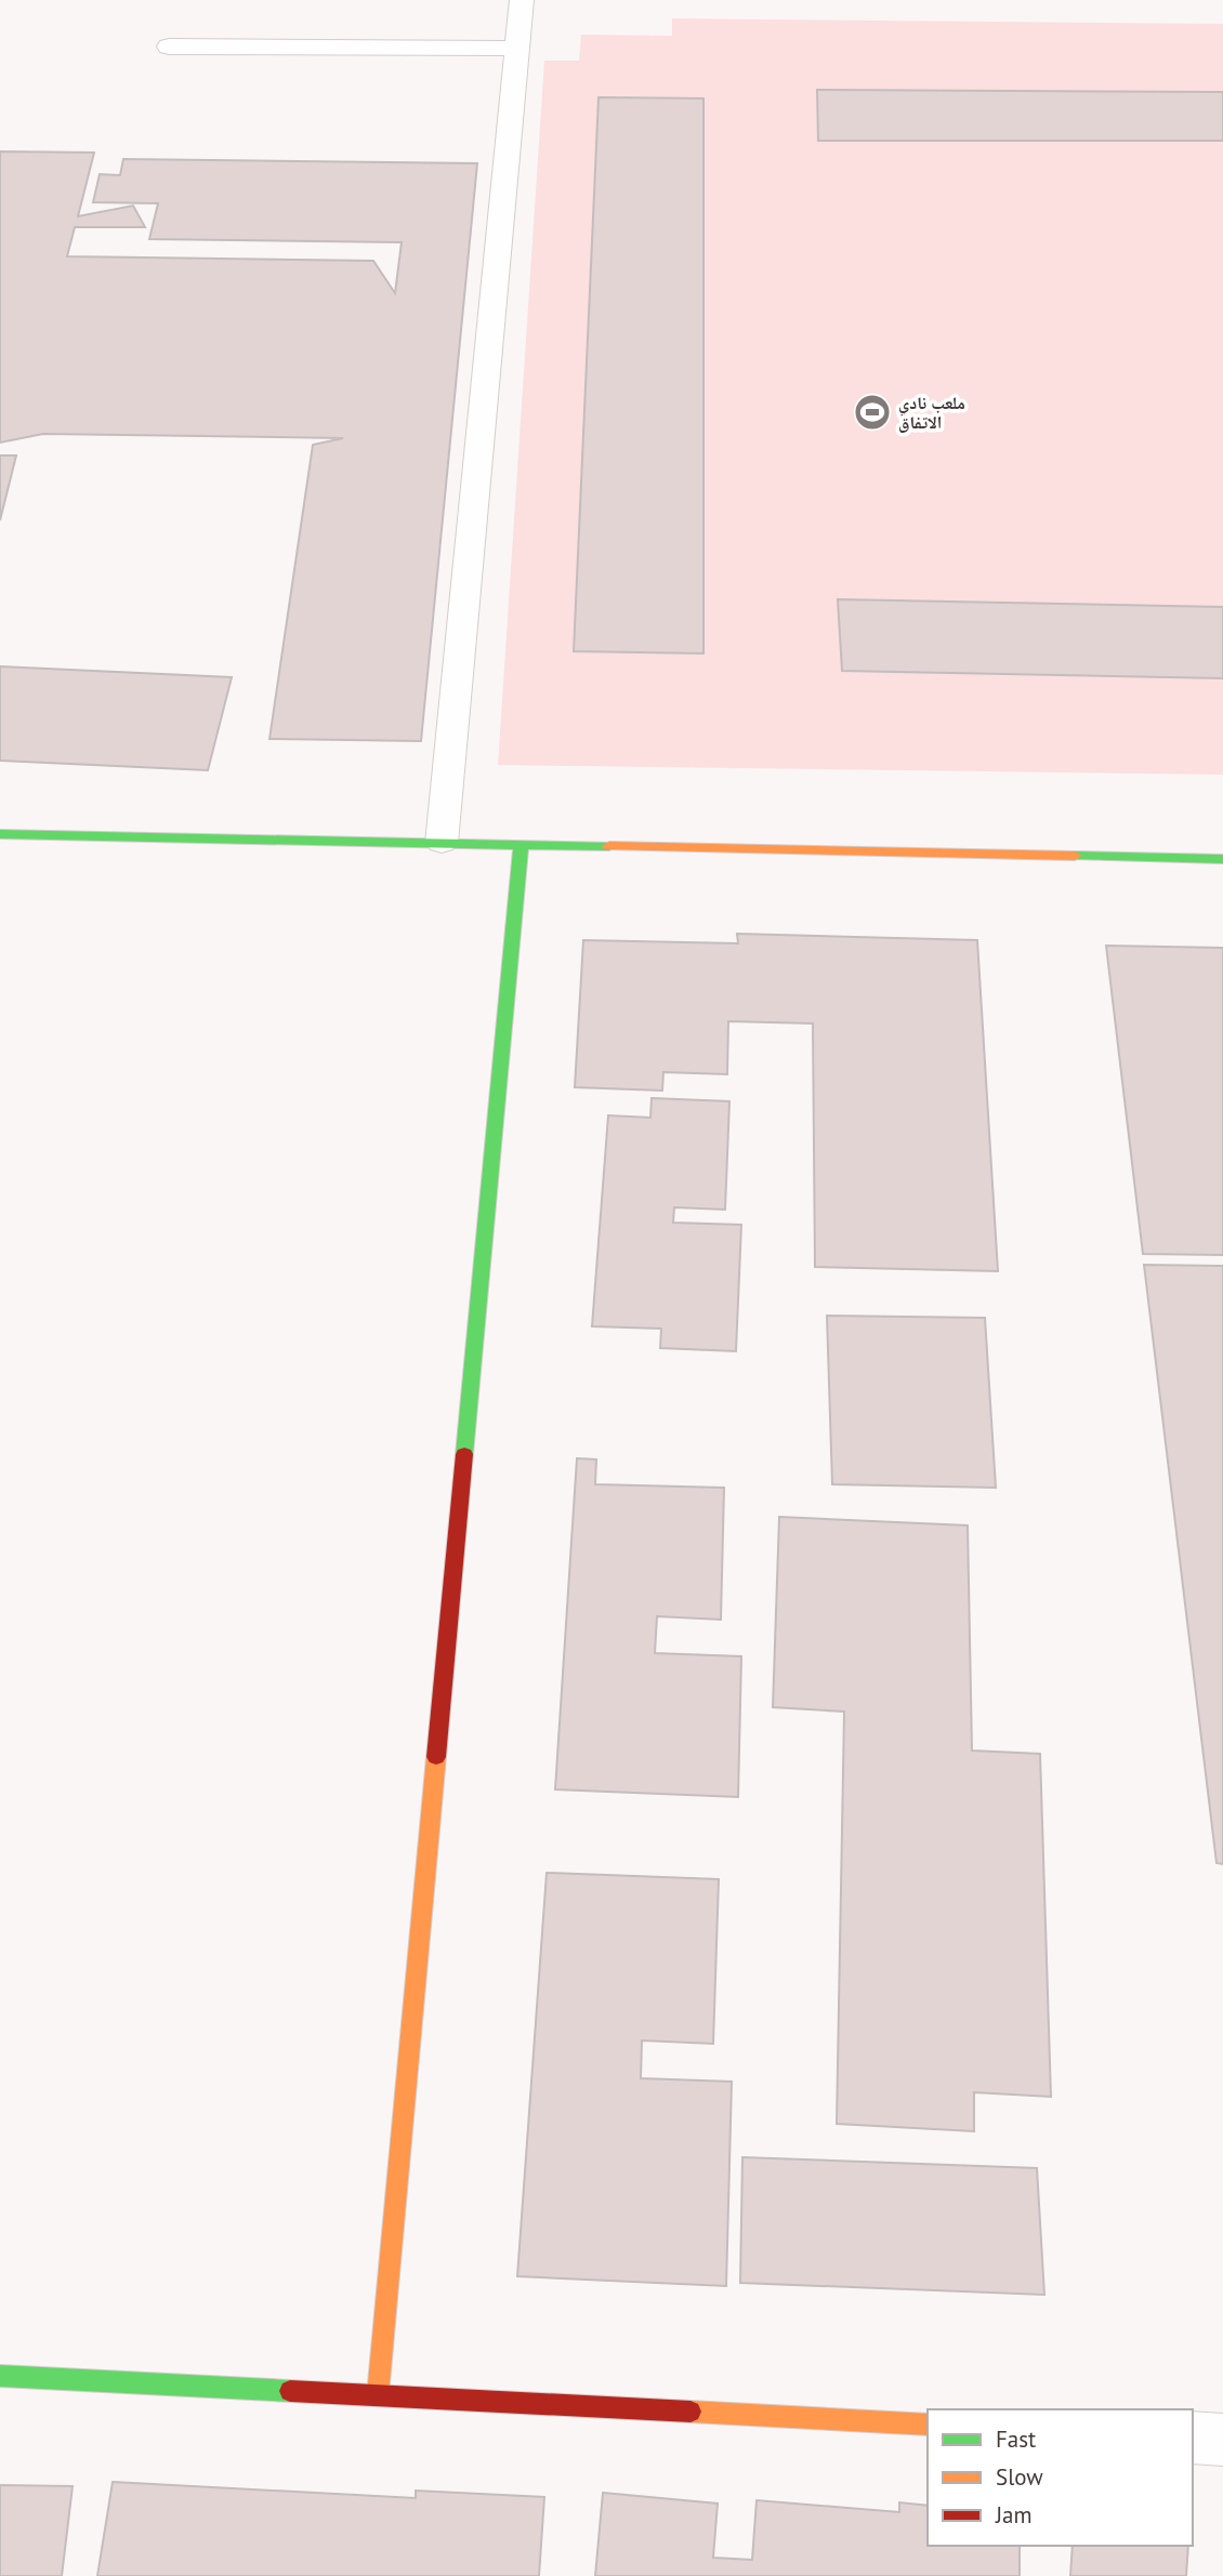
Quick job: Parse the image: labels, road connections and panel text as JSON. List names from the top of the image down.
{
  "places": {
    "sports": ["ملعب نادي الاتفاق"]
  },
  "legend": ["Fast", "Slow", "Jam"]
}
